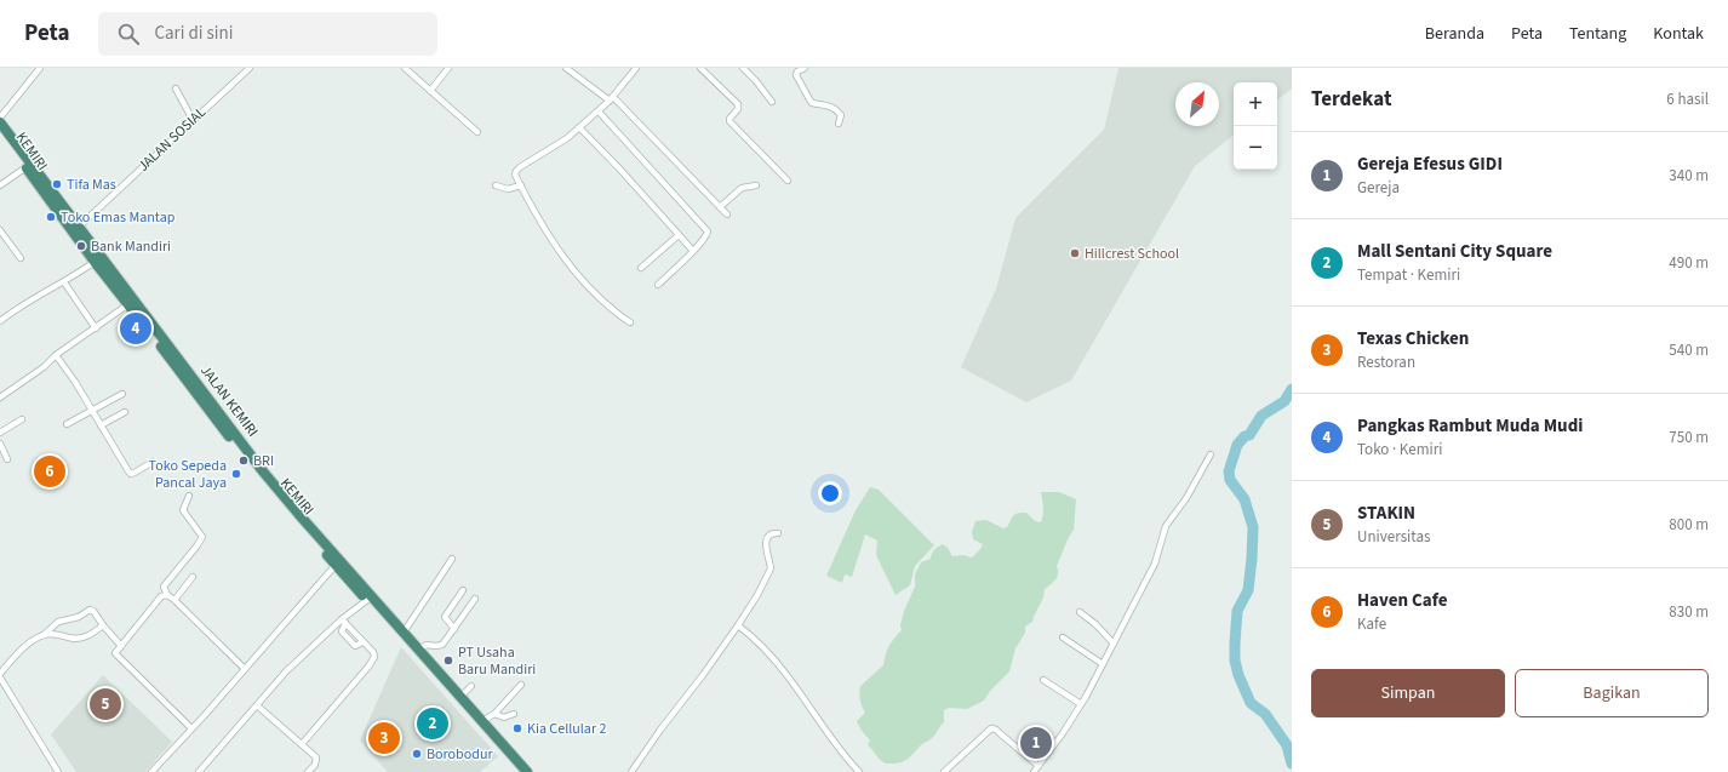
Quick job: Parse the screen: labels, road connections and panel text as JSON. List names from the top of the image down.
{
  "streets": {
    "highway": ["KEMIRI", "JALAN KEMIRI"],
    "street": ["JALAN SOSIAL"]
  },
  "crossings": [
    ["JALAN SOSIAL", "KEMIRI"],
    ["JALAN SOSIAL", "JALAN KEMIRI"],
    ["KEMIRI", "JALAN KEMIRI"]
  ],
  "places": [
    "Tifa Mas",
    "Toko Emas Mantap",
    "Bank Mandiri",
    "Hillcrest School",
    "BRI",
    "Toko Sepeda Pancal Jaya",
    "PT Usaha Baru Mandiri",
    "Kia Cellular 2",
    "Borobodur"
  ],
  "north": "top right",
  "page": {
    "header": "Peta",
    "search": "Cari di sini",
    "nav": [
      "Beranda",
      "Peta",
      "Tentang",
      "Kontak"
    ],
    "heading": ["Terdekat", "6 hasil"],
    "map_buttons": ["+", "−"],
    "list": [
      {
        "mark": "1",
        "name": "Gereja Efesus GIDI",
        "note": "Gereja",
        "value": "340 m"
      },
      {
        "mark": "2",
        "name": "Mall Sentani City Square",
        "note": "Tempat · Kemiri",
        "value": "490 m"
      },
      {
        "mark": "3",
        "name": "Texas Chicken",
        "note": "Restoran",
        "value": "540 m"
      },
      {
        "mark": "4",
        "name": "Pangkas Rambut Muda Mudi",
        "note": "Toko · Kemiri",
        "value": "750 m"
      },
      {
        "mark": "5",
        "name": "STAKIN",
        "note": "Universitas",
        "value": "800 m"
      },
      {
        "mark": "6",
        "name": "Haven Cafe",
        "note": "Kafe",
        "value": "830 m"
      }
    ],
    "pins": [
      "4",
      "6",
      "5",
      "2",
      "3",
      "1"
    ],
    "buttons": ["Simpan", "Bagikan"]
  }
}
